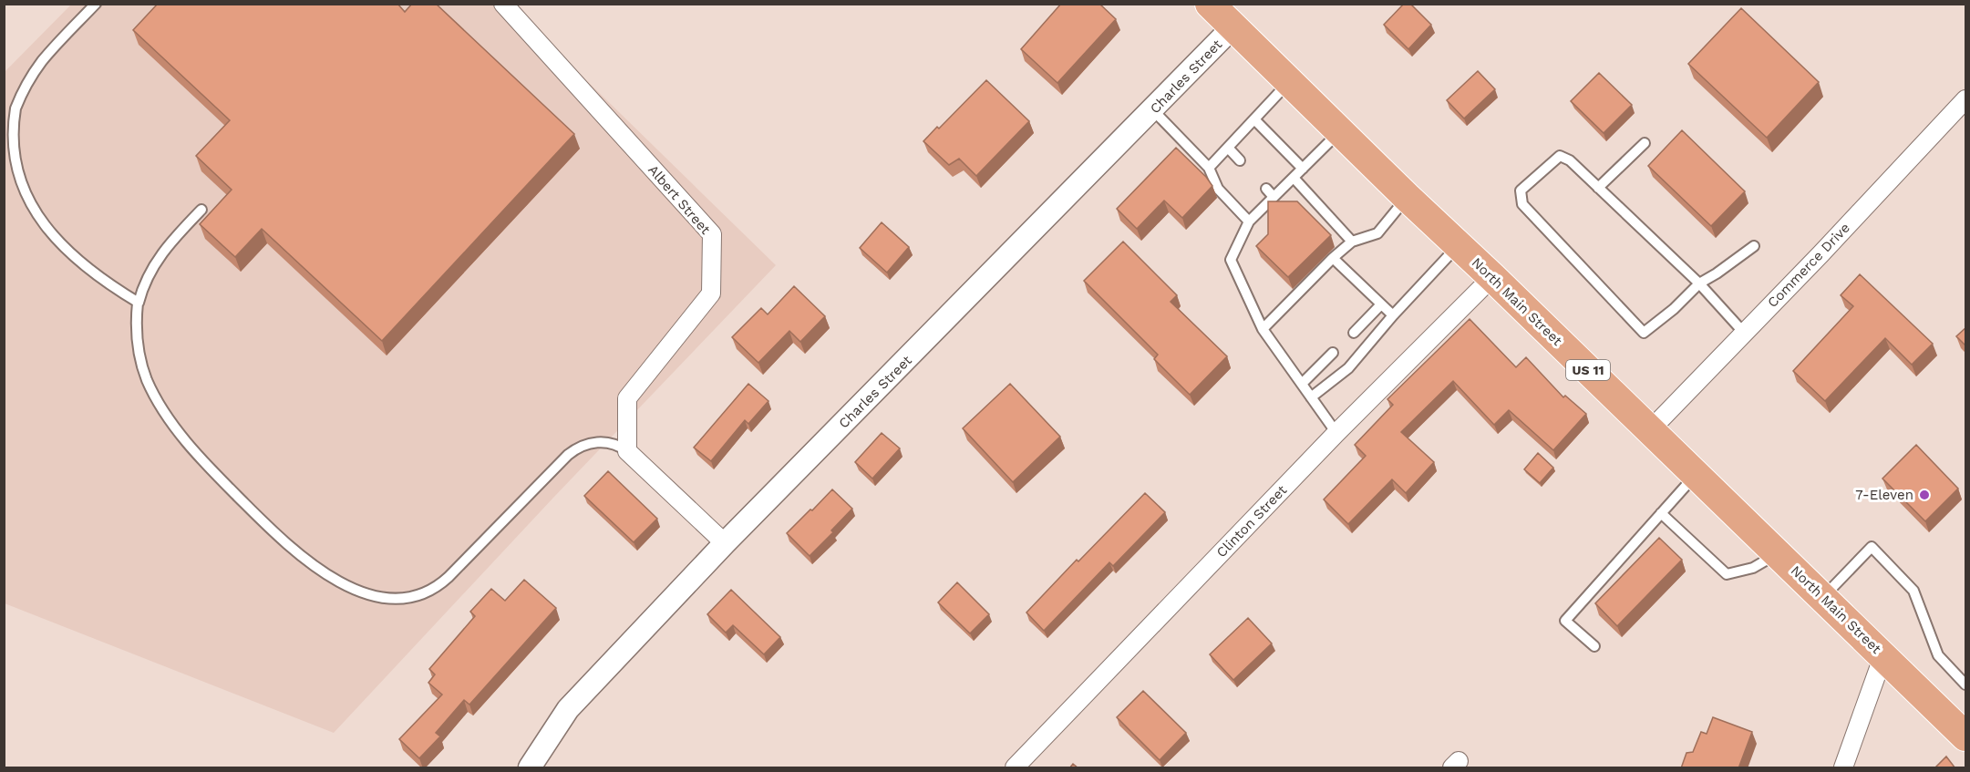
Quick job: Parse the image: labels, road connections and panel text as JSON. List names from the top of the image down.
{
  "streets": {
    "main road": ["North Main Street", "US 11"],
    "street": [
      "Charles Street",
      "Albert Street",
      "Commerce Drive",
      "Clinton Street"
    ]
  },
  "crossings": [
    ["Charles Street", "North Main Street"],
    ["Commerce Drive", "North Main Street"],
    ["North Main Street", "Clinton Street"]
  ],
  "places": ["7-Eleven"]
}
